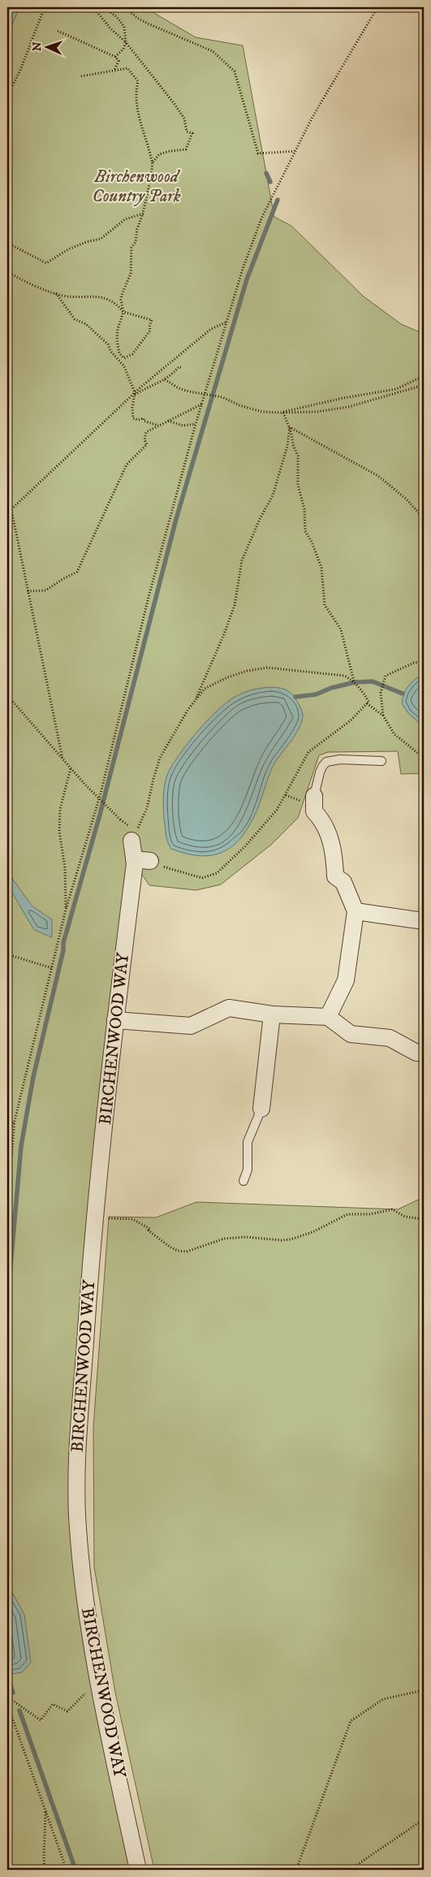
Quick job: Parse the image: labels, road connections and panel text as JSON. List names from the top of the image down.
{
  "streets": {
    "street": ["BIRCHENWOOD WAY"]
  },
  "parks": ["Birchenwood Country Park"],
  "north": "left"
}
